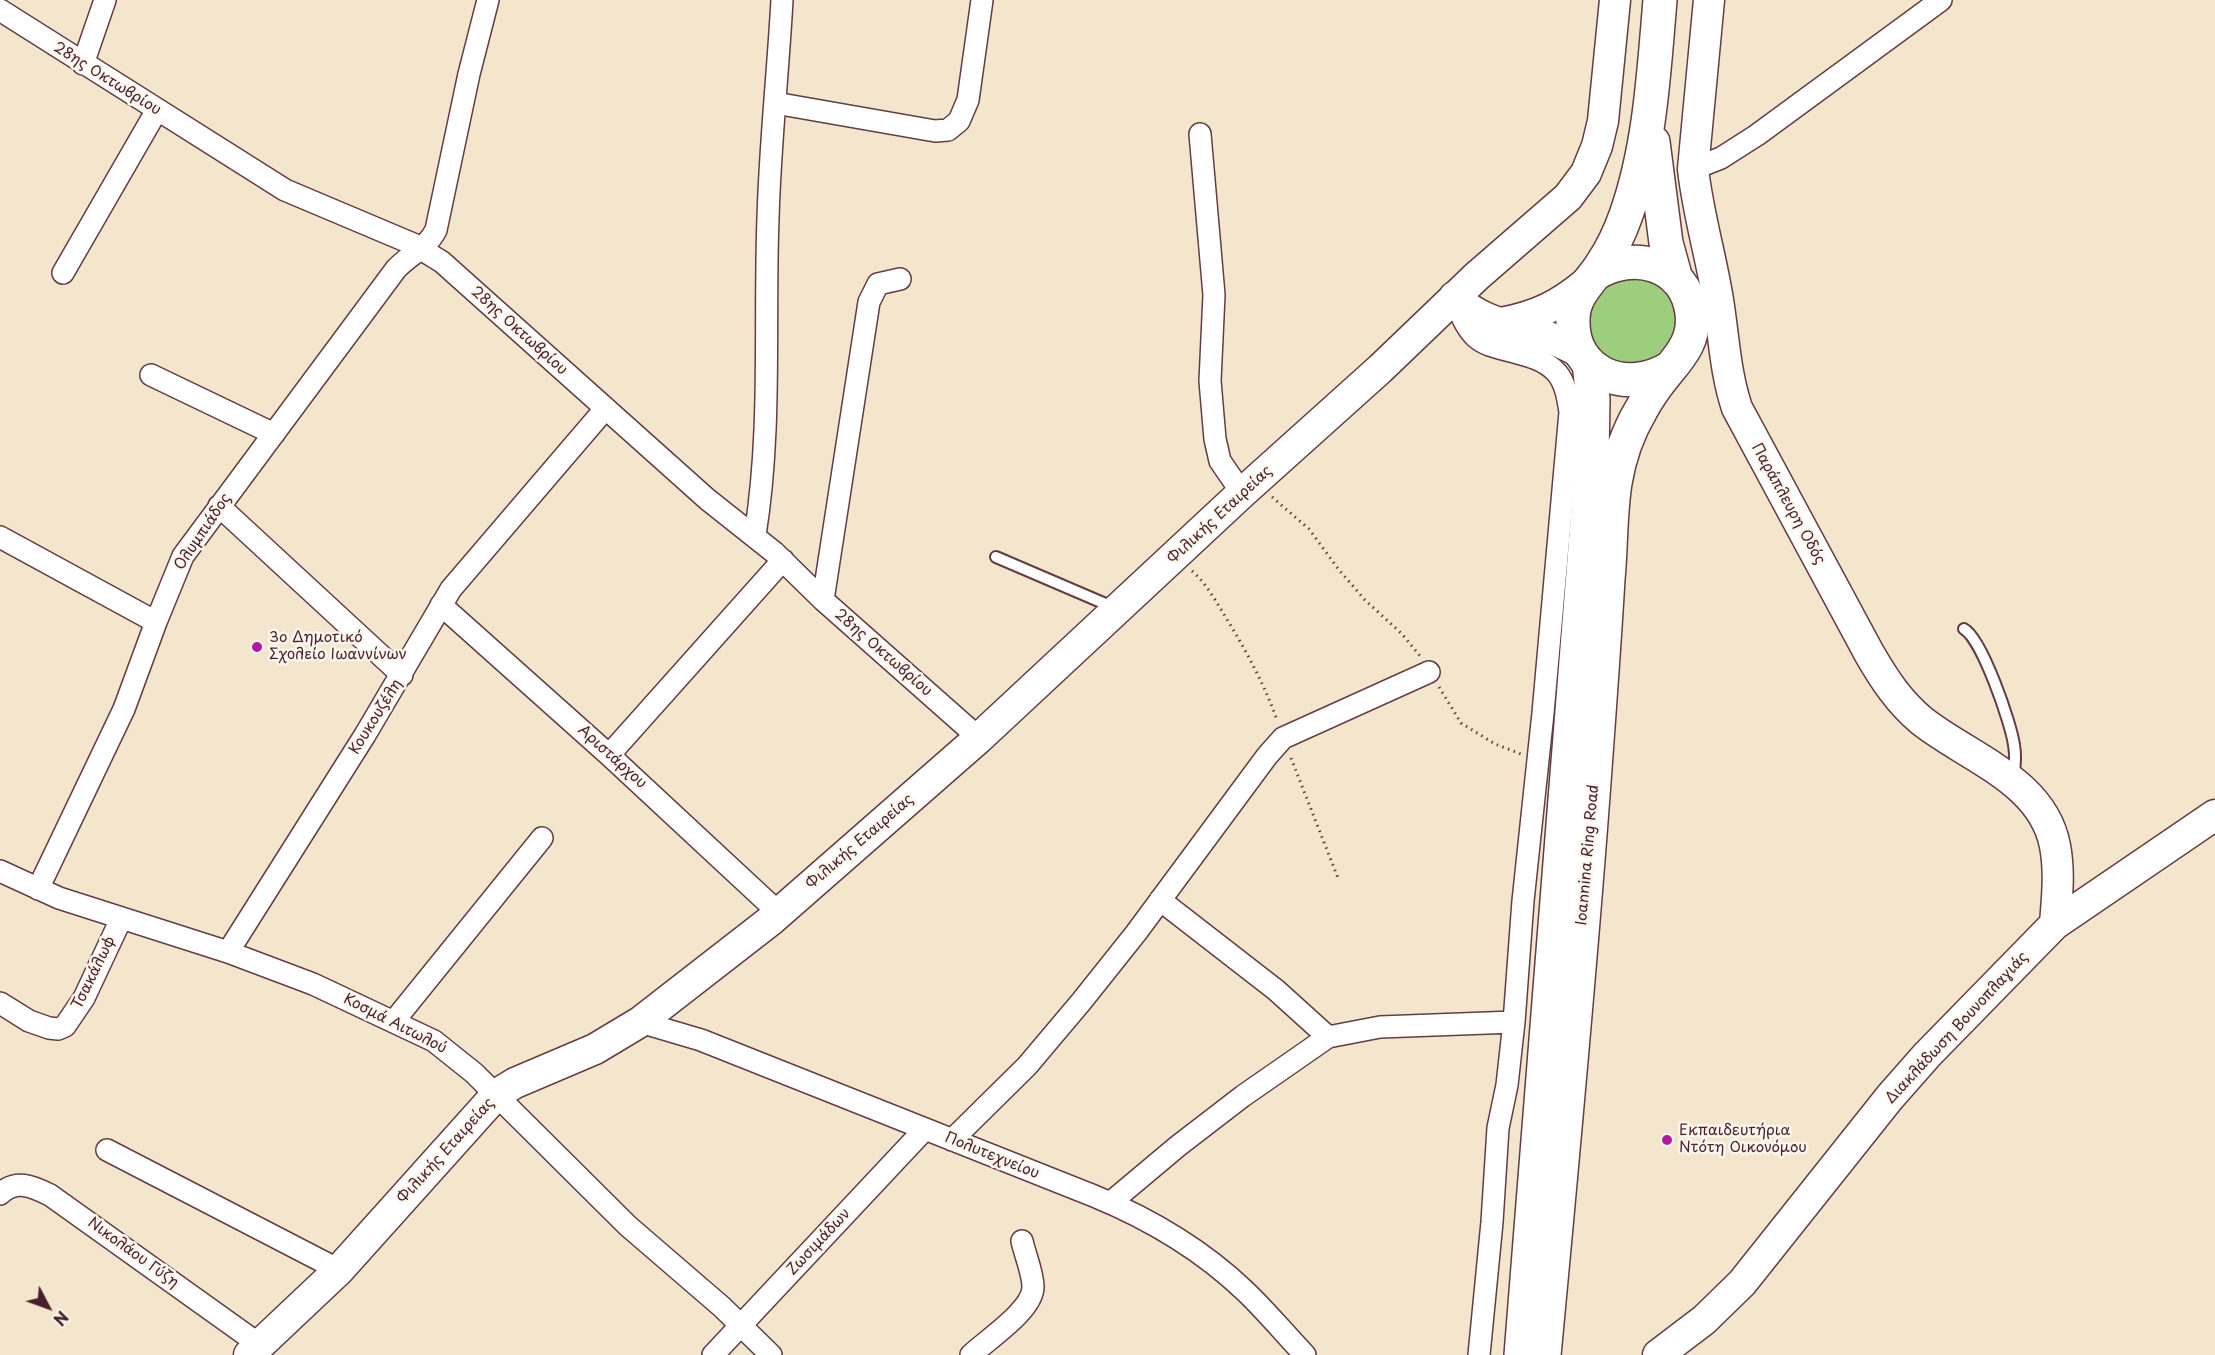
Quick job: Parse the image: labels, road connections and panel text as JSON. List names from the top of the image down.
{
  "streets": {
    "highway": ["Ioannina Ring Road"],
    "street": [
      "28ης Οκτωβρίου",
      "Παράπλευρη Οδός",
      "Φιλικής Εταιρείας",
      "Ολυμπιάδος",
      "Κουκουζέλη",
      "Αριστάρχου",
      "Τσακάλωφ",
      "Κοσμά Αιτωλού",
      "Διακλάδωση Βουνοπλαγιάς",
      "Πολυτεχνείου",
      "Ζωσιμάδων",
      "Νικολάου Γύζη"
    ]
  },
  "crossings": [
    ["28ης Οκτωβρίου", "Φιλικής Εταιρείας"],
    ["28ης Οκτωβρίου", "Ολυμπιάδος"],
    ["28ης Οκτωβρίου", "Κουκουζέλη"],
    ["Παράπλευρη Οδός", "Ioannina Ring Road"],
    ["Παράπλευρη Οδός", "Διακλάδωση Βουνοπλαγιάς"],
    ["Φιλικής Εταιρείας", "Αριστάρχου"],
    ["Φιλικής Εταιρείας", "Κοσμά Αιτωλού"],
    ["Φιλικής Εταιρείας", "Πολυτεχνείου"],
    ["Φιλικής Εταιρείας", "Νικολάου Γύζη"],
    ["Ολυμπιάδος", "Κοσμά Αιτωλού"],
    ["Κουκουζέλη", "Αριστάρχου"],
    ["Κουκουζέλη", "Κοσμά Αιτωλού"],
    ["Τσακάλωφ", "Κοσμά Αιτωλού"],
    ["Κοσμά Αιτωλού", "Ζωσιμάδων"],
    ["Πολυτεχνείου", "Ζωσιμάδων"]
  ],
  "places": ["3ο Δημοτικό Σχολείο Ιωαννίνων", "Εκπαιδευτήρια Ντότη Οικονόμου"],
  "north": "bottom right"
}
